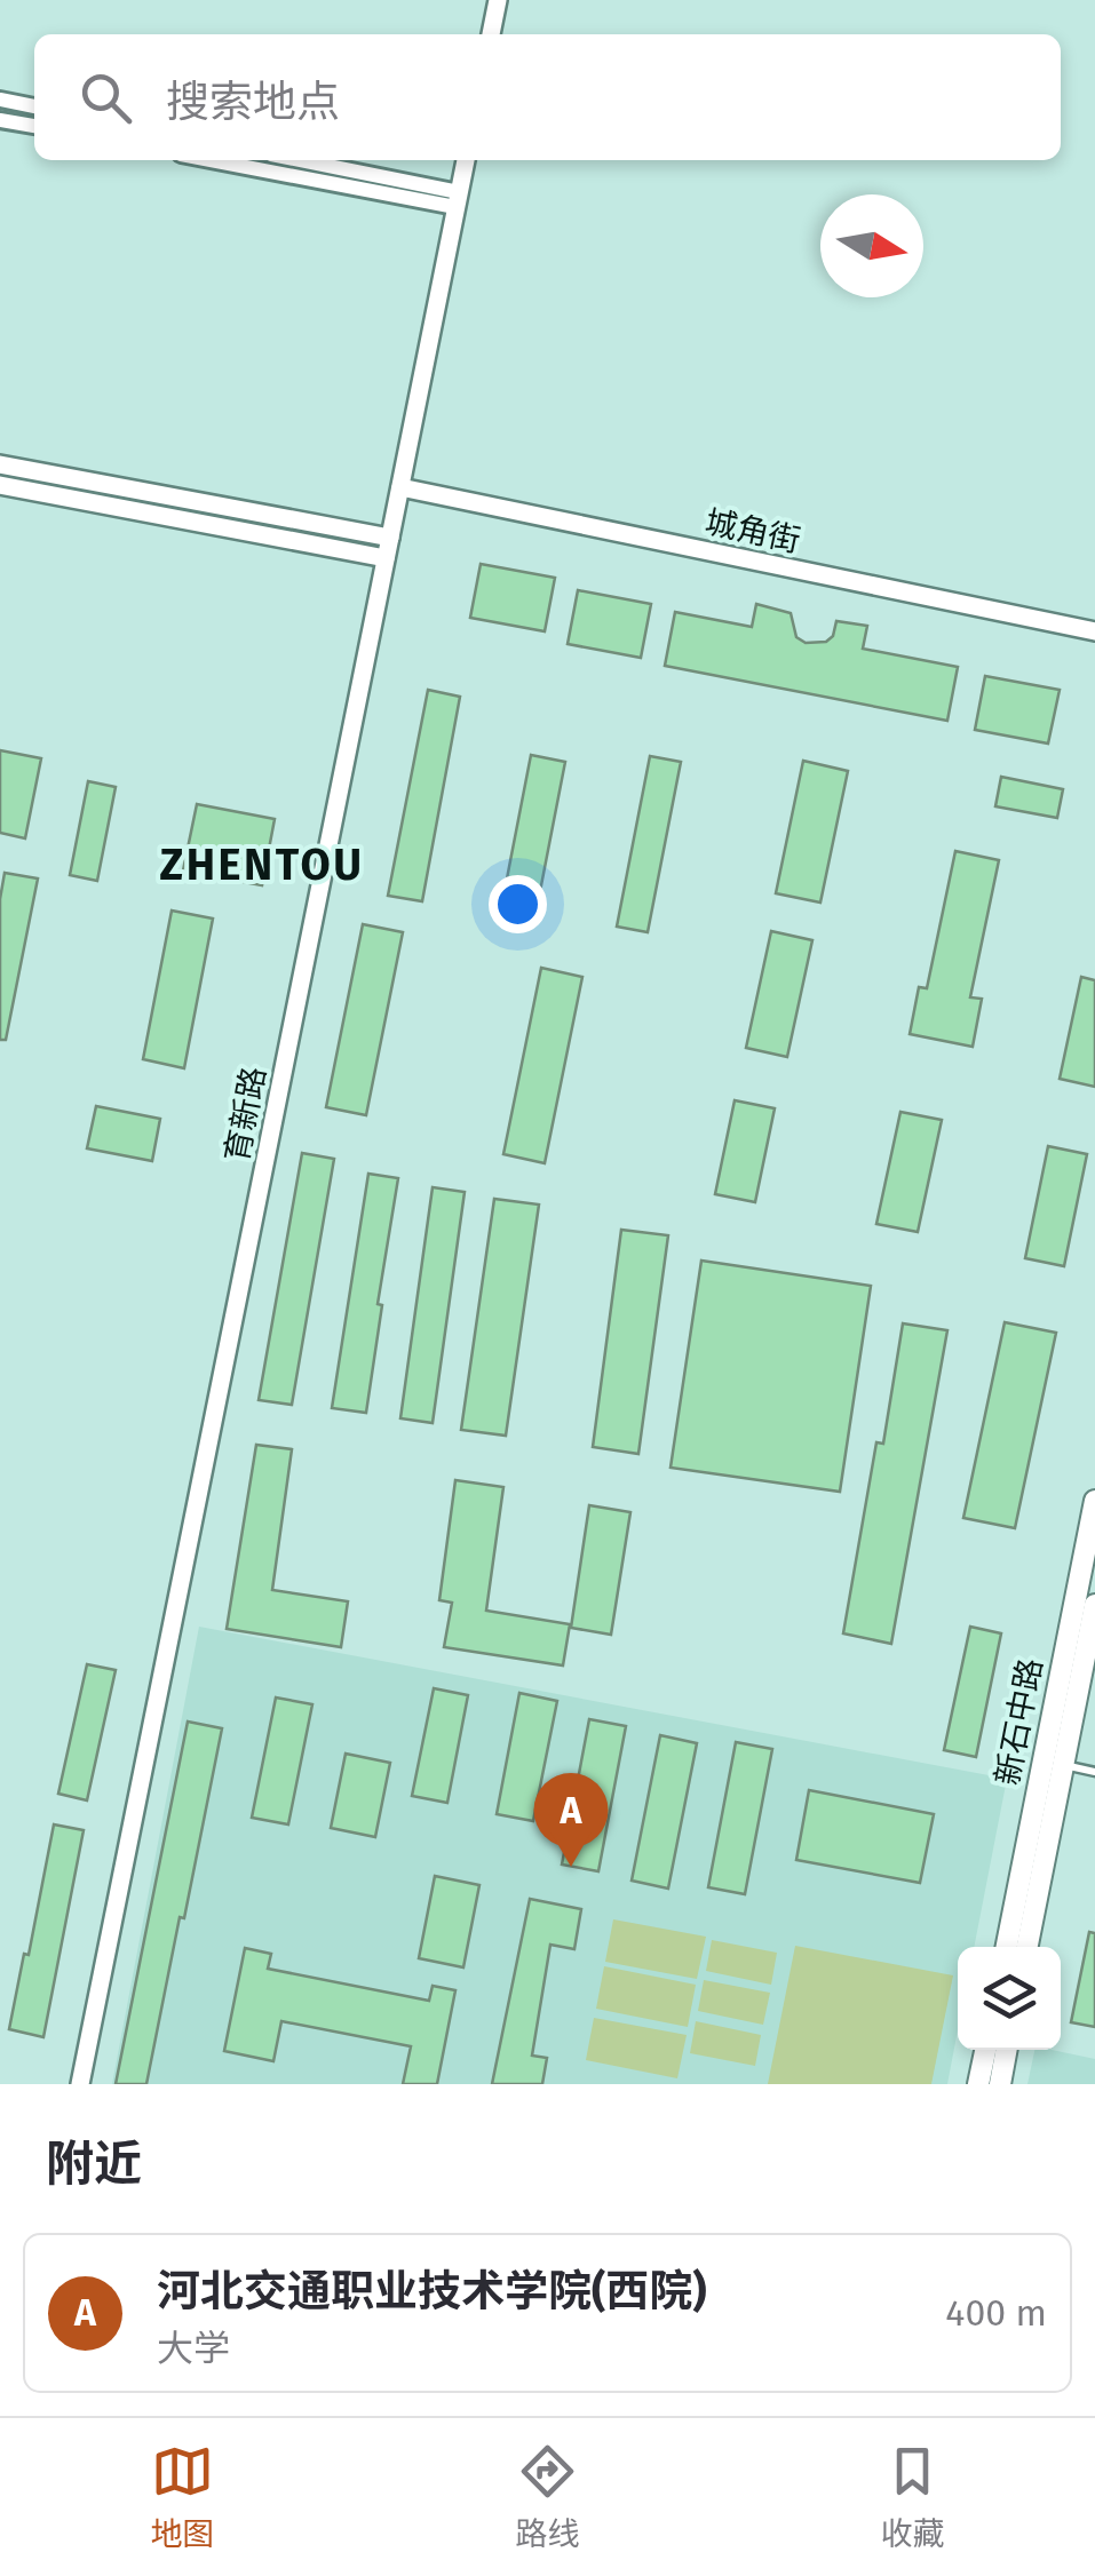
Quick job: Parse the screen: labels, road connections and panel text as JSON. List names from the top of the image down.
{
  "streets": {
    "main road": ["新石中路"],
    "street": ["城角街", "育新路"]
  },
  "crossings": [
    ["城角街", "育新路"]
  ],
  "districts": ["ZHENTOU"],
  "north": "right",
  "page": {
    "search": "搜索地点",
    "pins": "A",
    "heading": "附近",
    "list": [
      {
        "mark": "A",
        "name": "河北交通职业技术学院(西院)",
        "note": "大学",
        "value": "400 m"
      }
    ],
    "nav": ["地图", "路线", "收藏"]
  }
}
